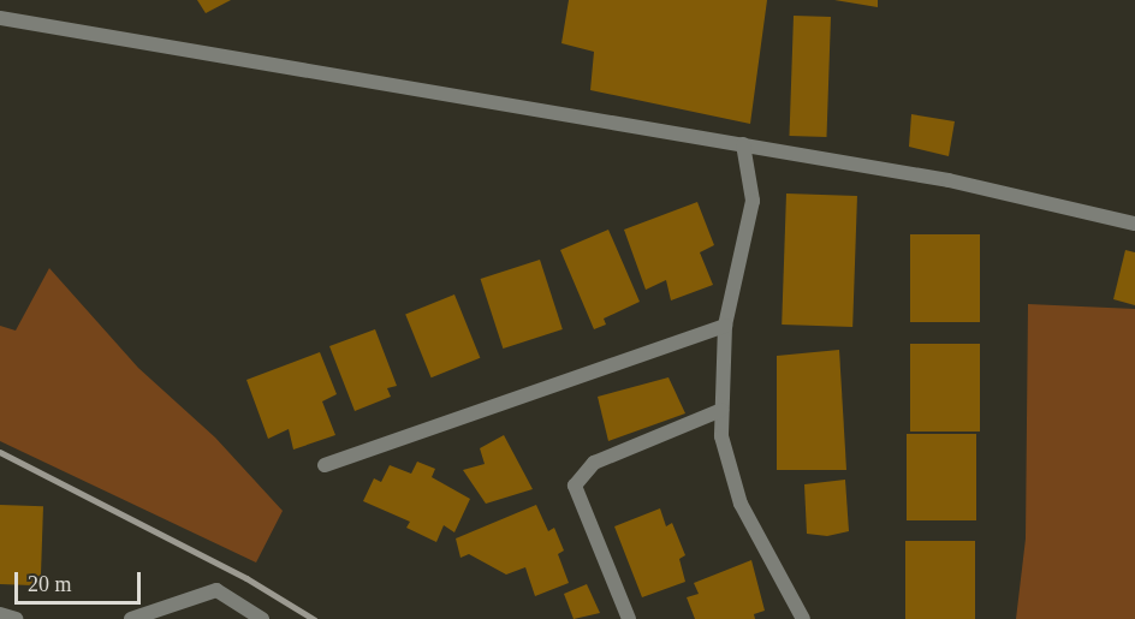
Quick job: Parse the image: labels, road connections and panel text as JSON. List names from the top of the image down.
{
  "scale_bar": "20 m"
}
